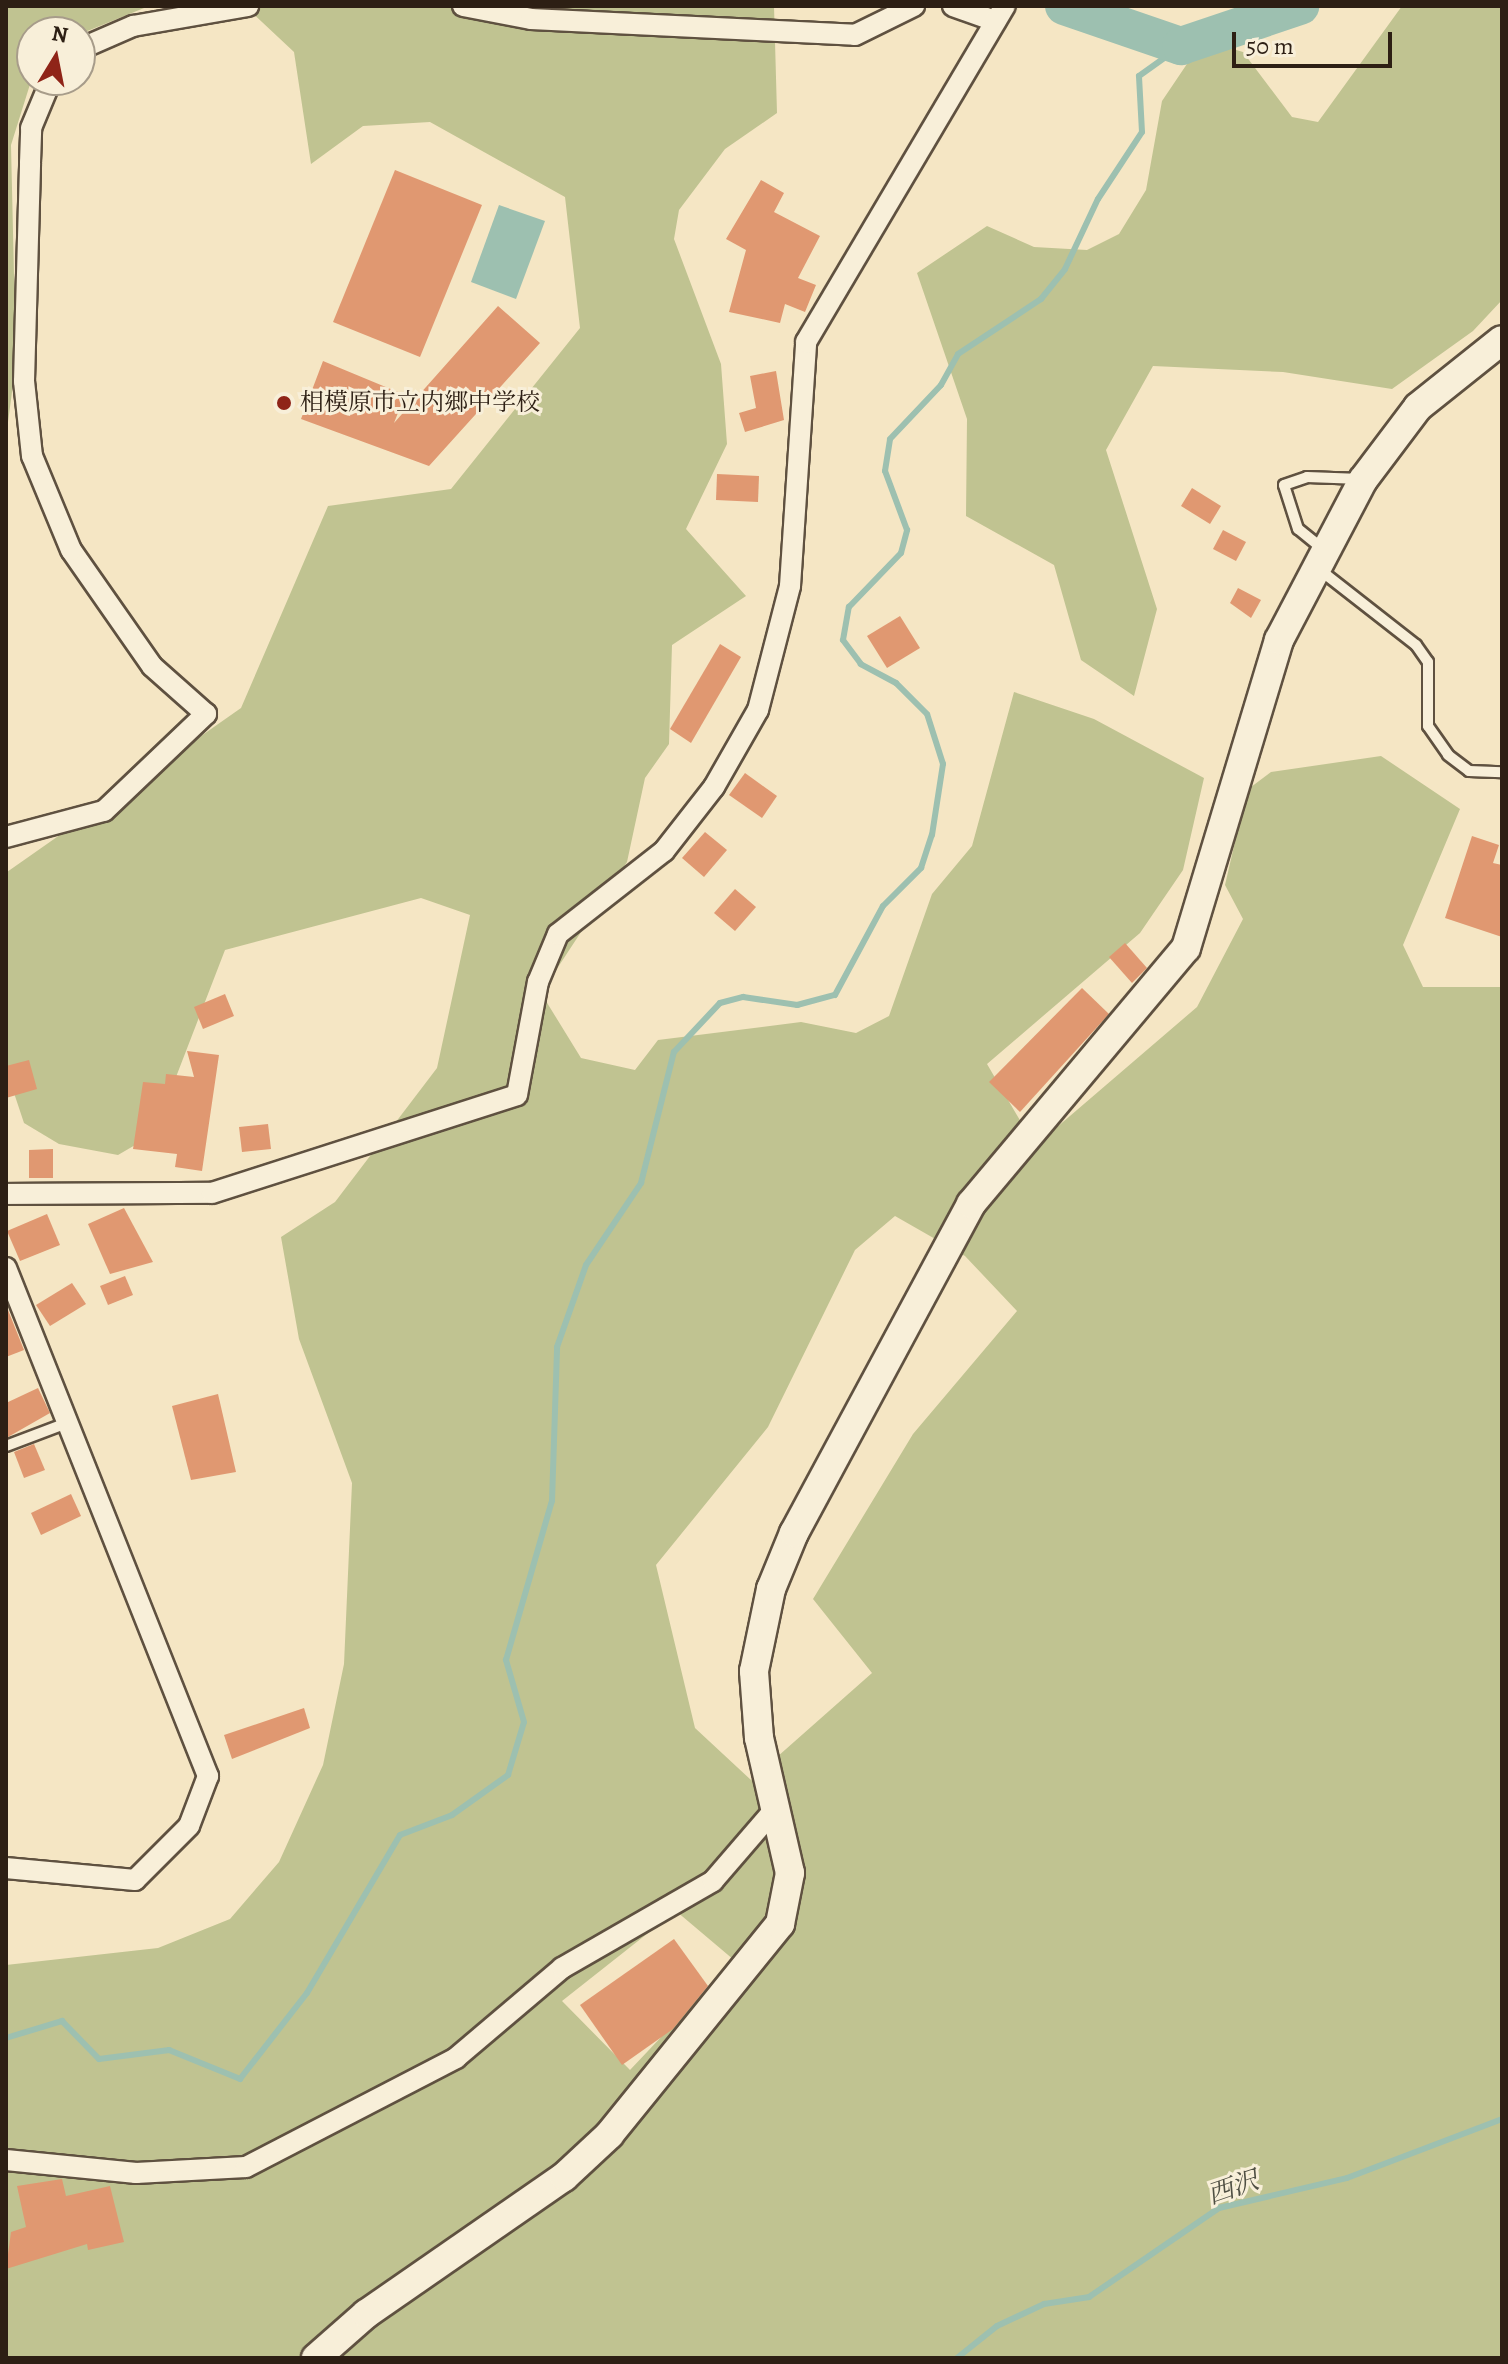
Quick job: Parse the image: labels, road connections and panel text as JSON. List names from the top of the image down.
{
  "water": ["西沢"],
  "places": ["相模原市立内郷中学校"],
  "scale_bar": "50 m",
  "north": "top"
}
